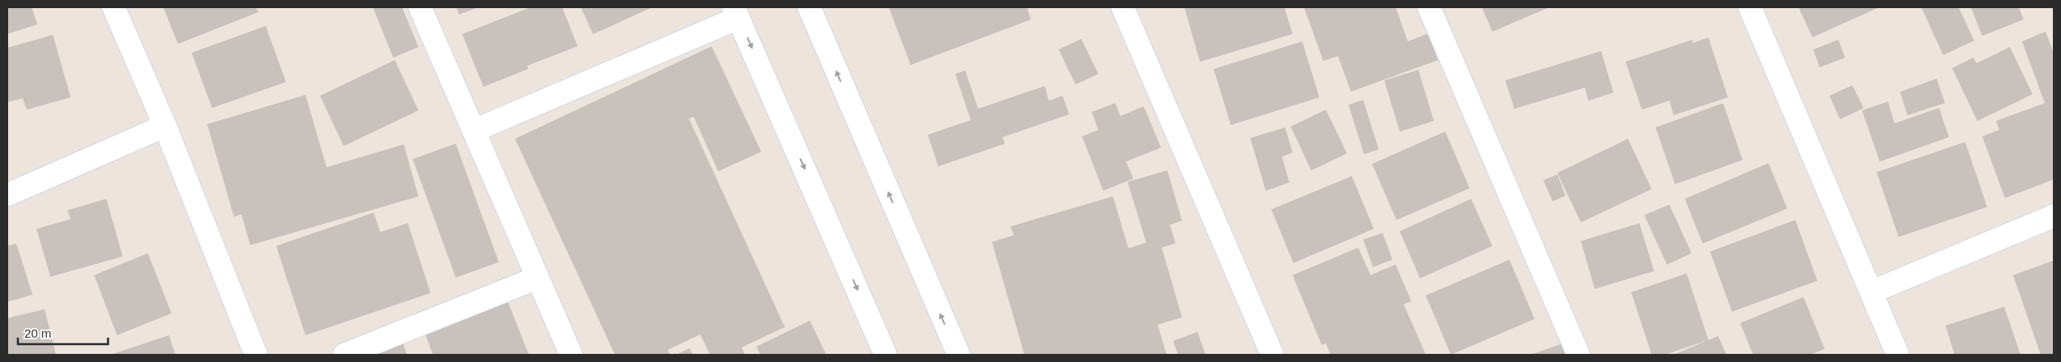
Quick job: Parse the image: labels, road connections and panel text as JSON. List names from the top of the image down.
{
  "scale_bar": "20 m"
}
